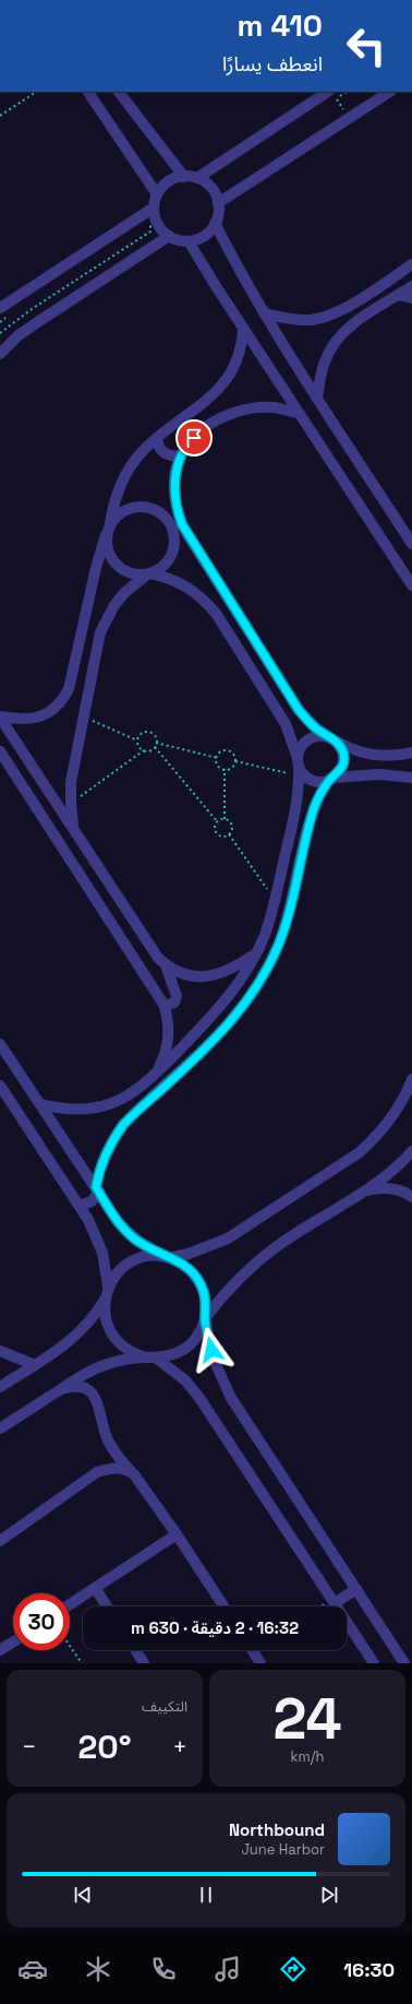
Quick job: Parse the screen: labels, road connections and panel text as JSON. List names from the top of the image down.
{
  "page": {
    "turn": ["410 m", "انعطف يسارًا"],
    "limit": "30",
    "trip": "16:32 · 2 دقيقة · 630 m",
    "tile": [
      ["24", "km/h"],
      "التكييف"
    ],
    "heat": ["−", "20°", "+"],
    "song": ["Northbound", "June Harbor"],
    "tabs": "16:30"
  }
}
